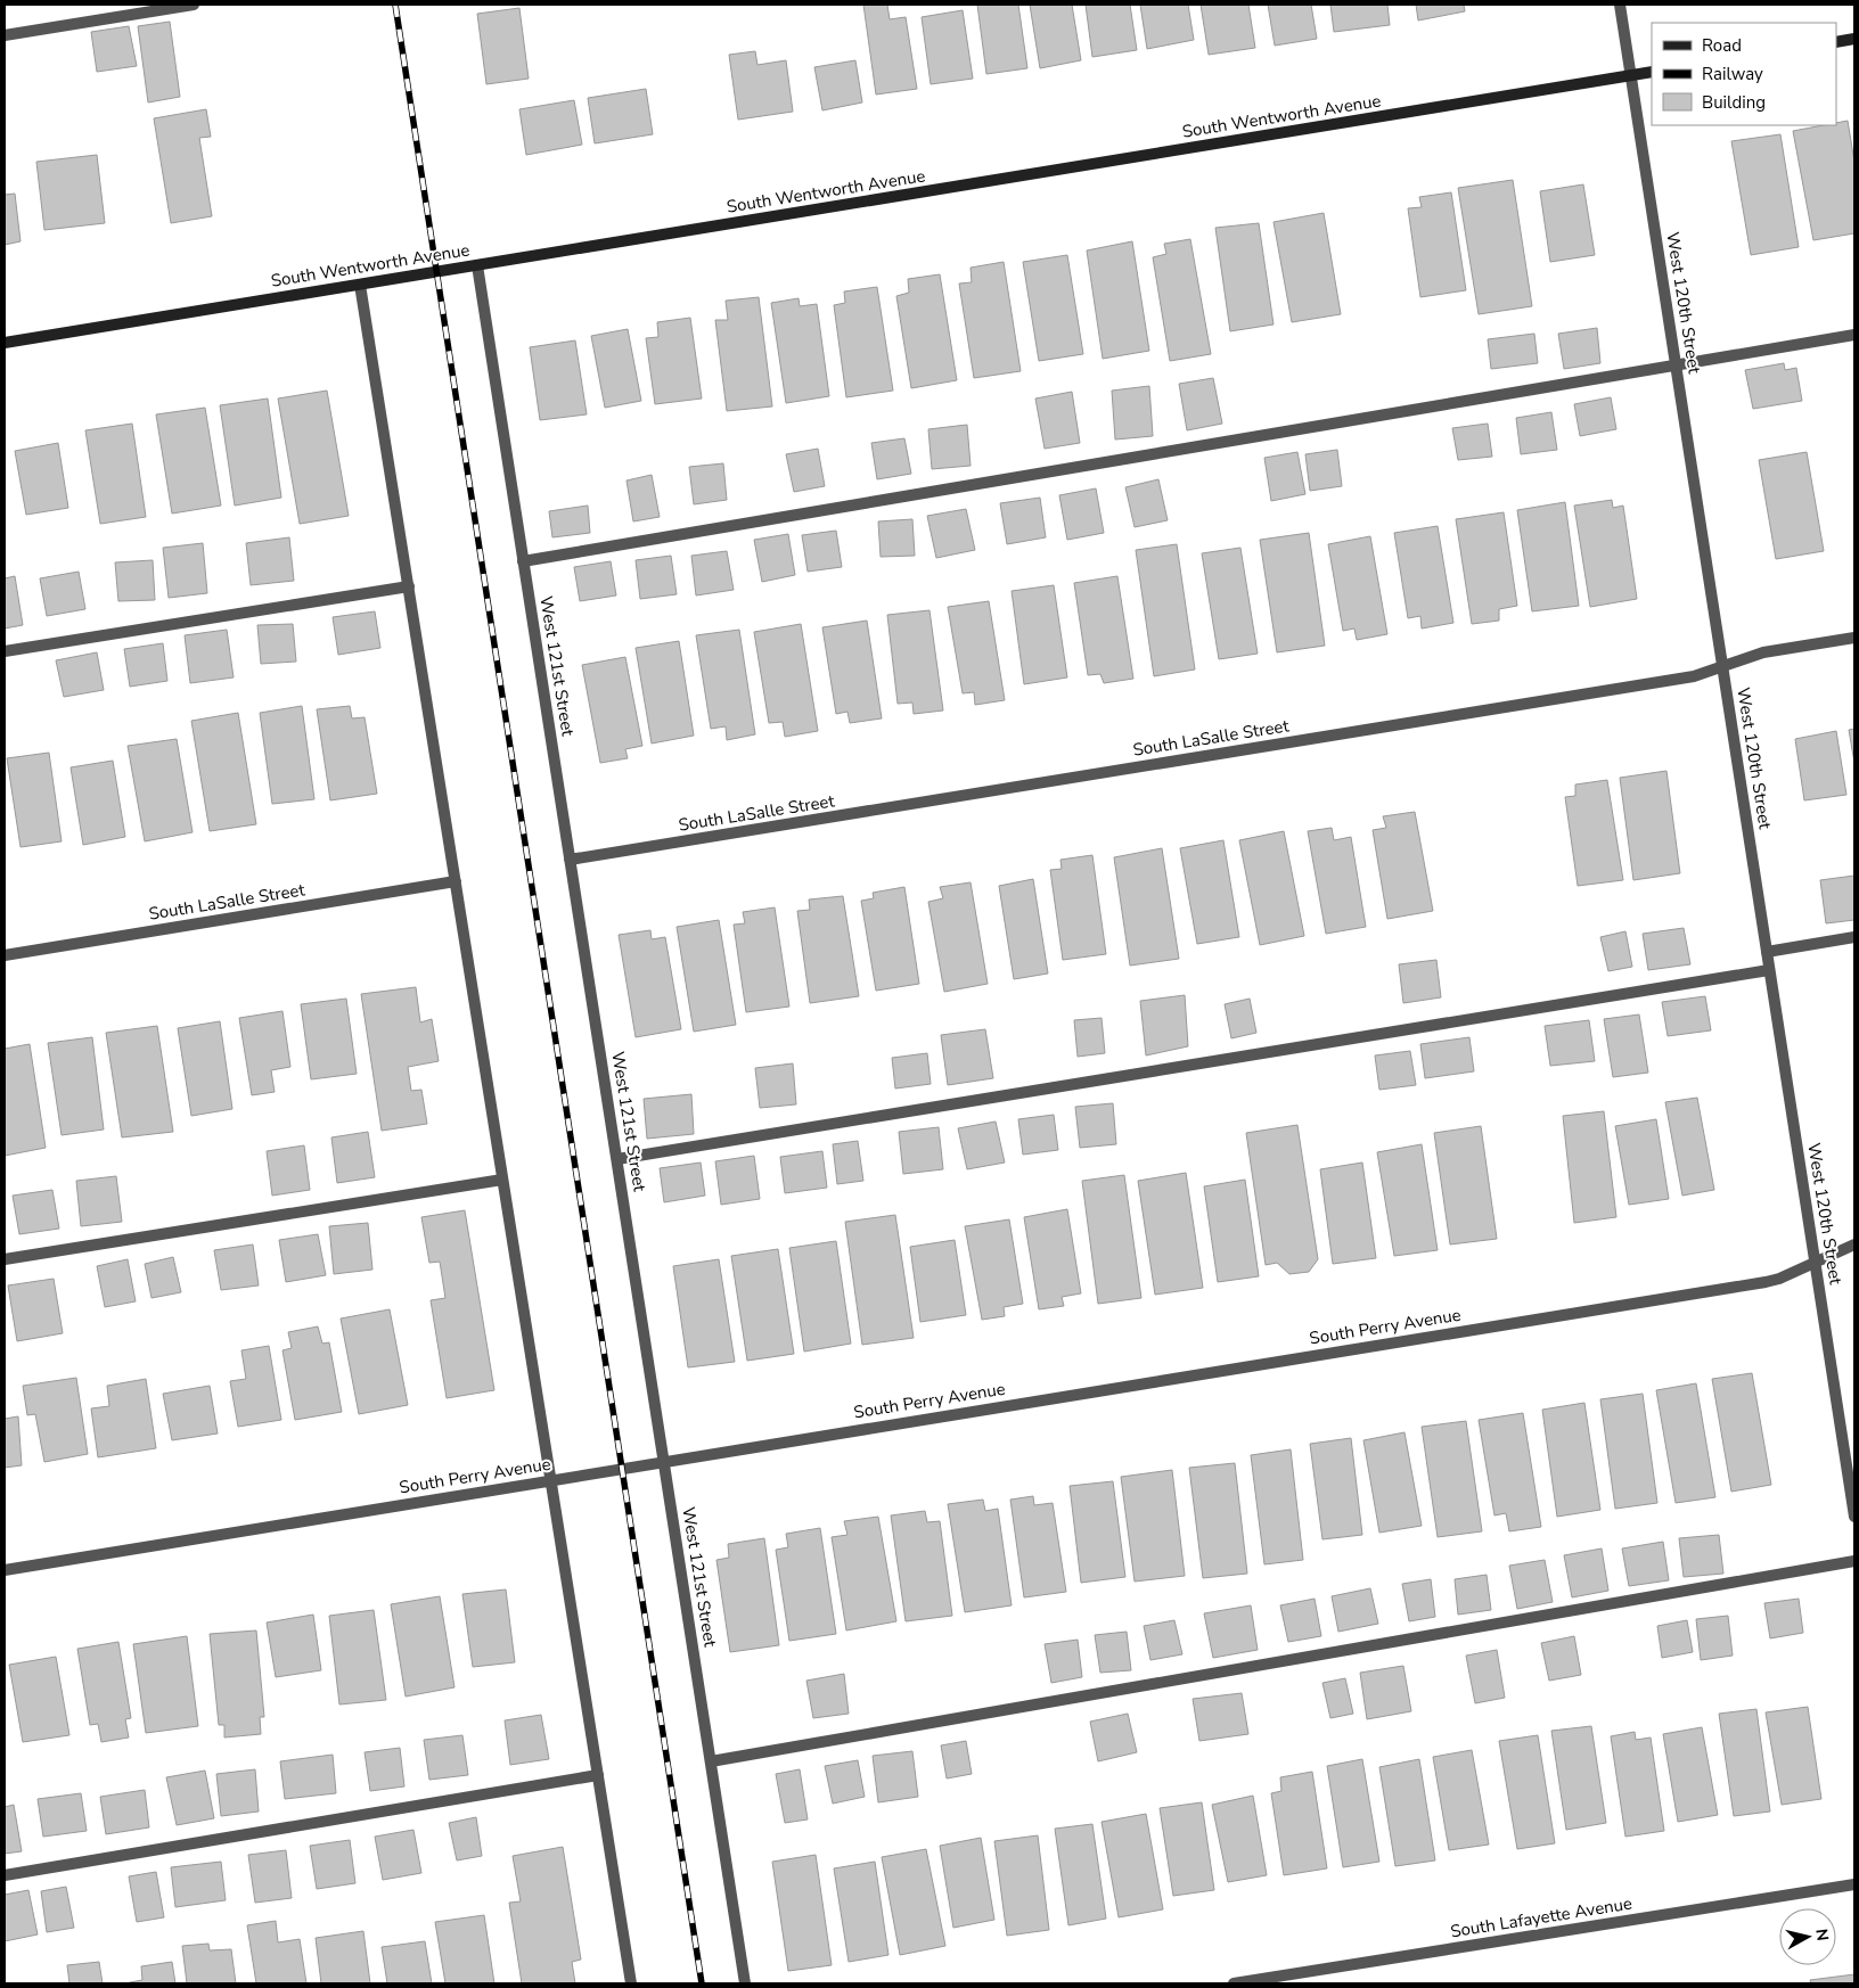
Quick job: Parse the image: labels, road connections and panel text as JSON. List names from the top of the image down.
{
  "streets": {
    "street": [
      "South Wentworth Avenue",
      "West 120th Street",
      "West 121st Street",
      "South LaSalle Street",
      "South Perry Avenue",
      "South Lafayette Avenue"
    ]
  },
  "crossings": [
    ["South Wentworth Avenue", "West 120th Street"],
    ["South Wentworth Avenue", "West 121st Street"],
    ["West 120th Street", "South LaSalle Street"],
    ["West 120th Street", "South Perry Avenue"],
    ["West 121st Street", "South LaSalle Street"],
    ["West 121st Street", "South Perry Avenue"]
  ],
  "legend": ["Road", "Railway", "Building"],
  "north": "right"
}
